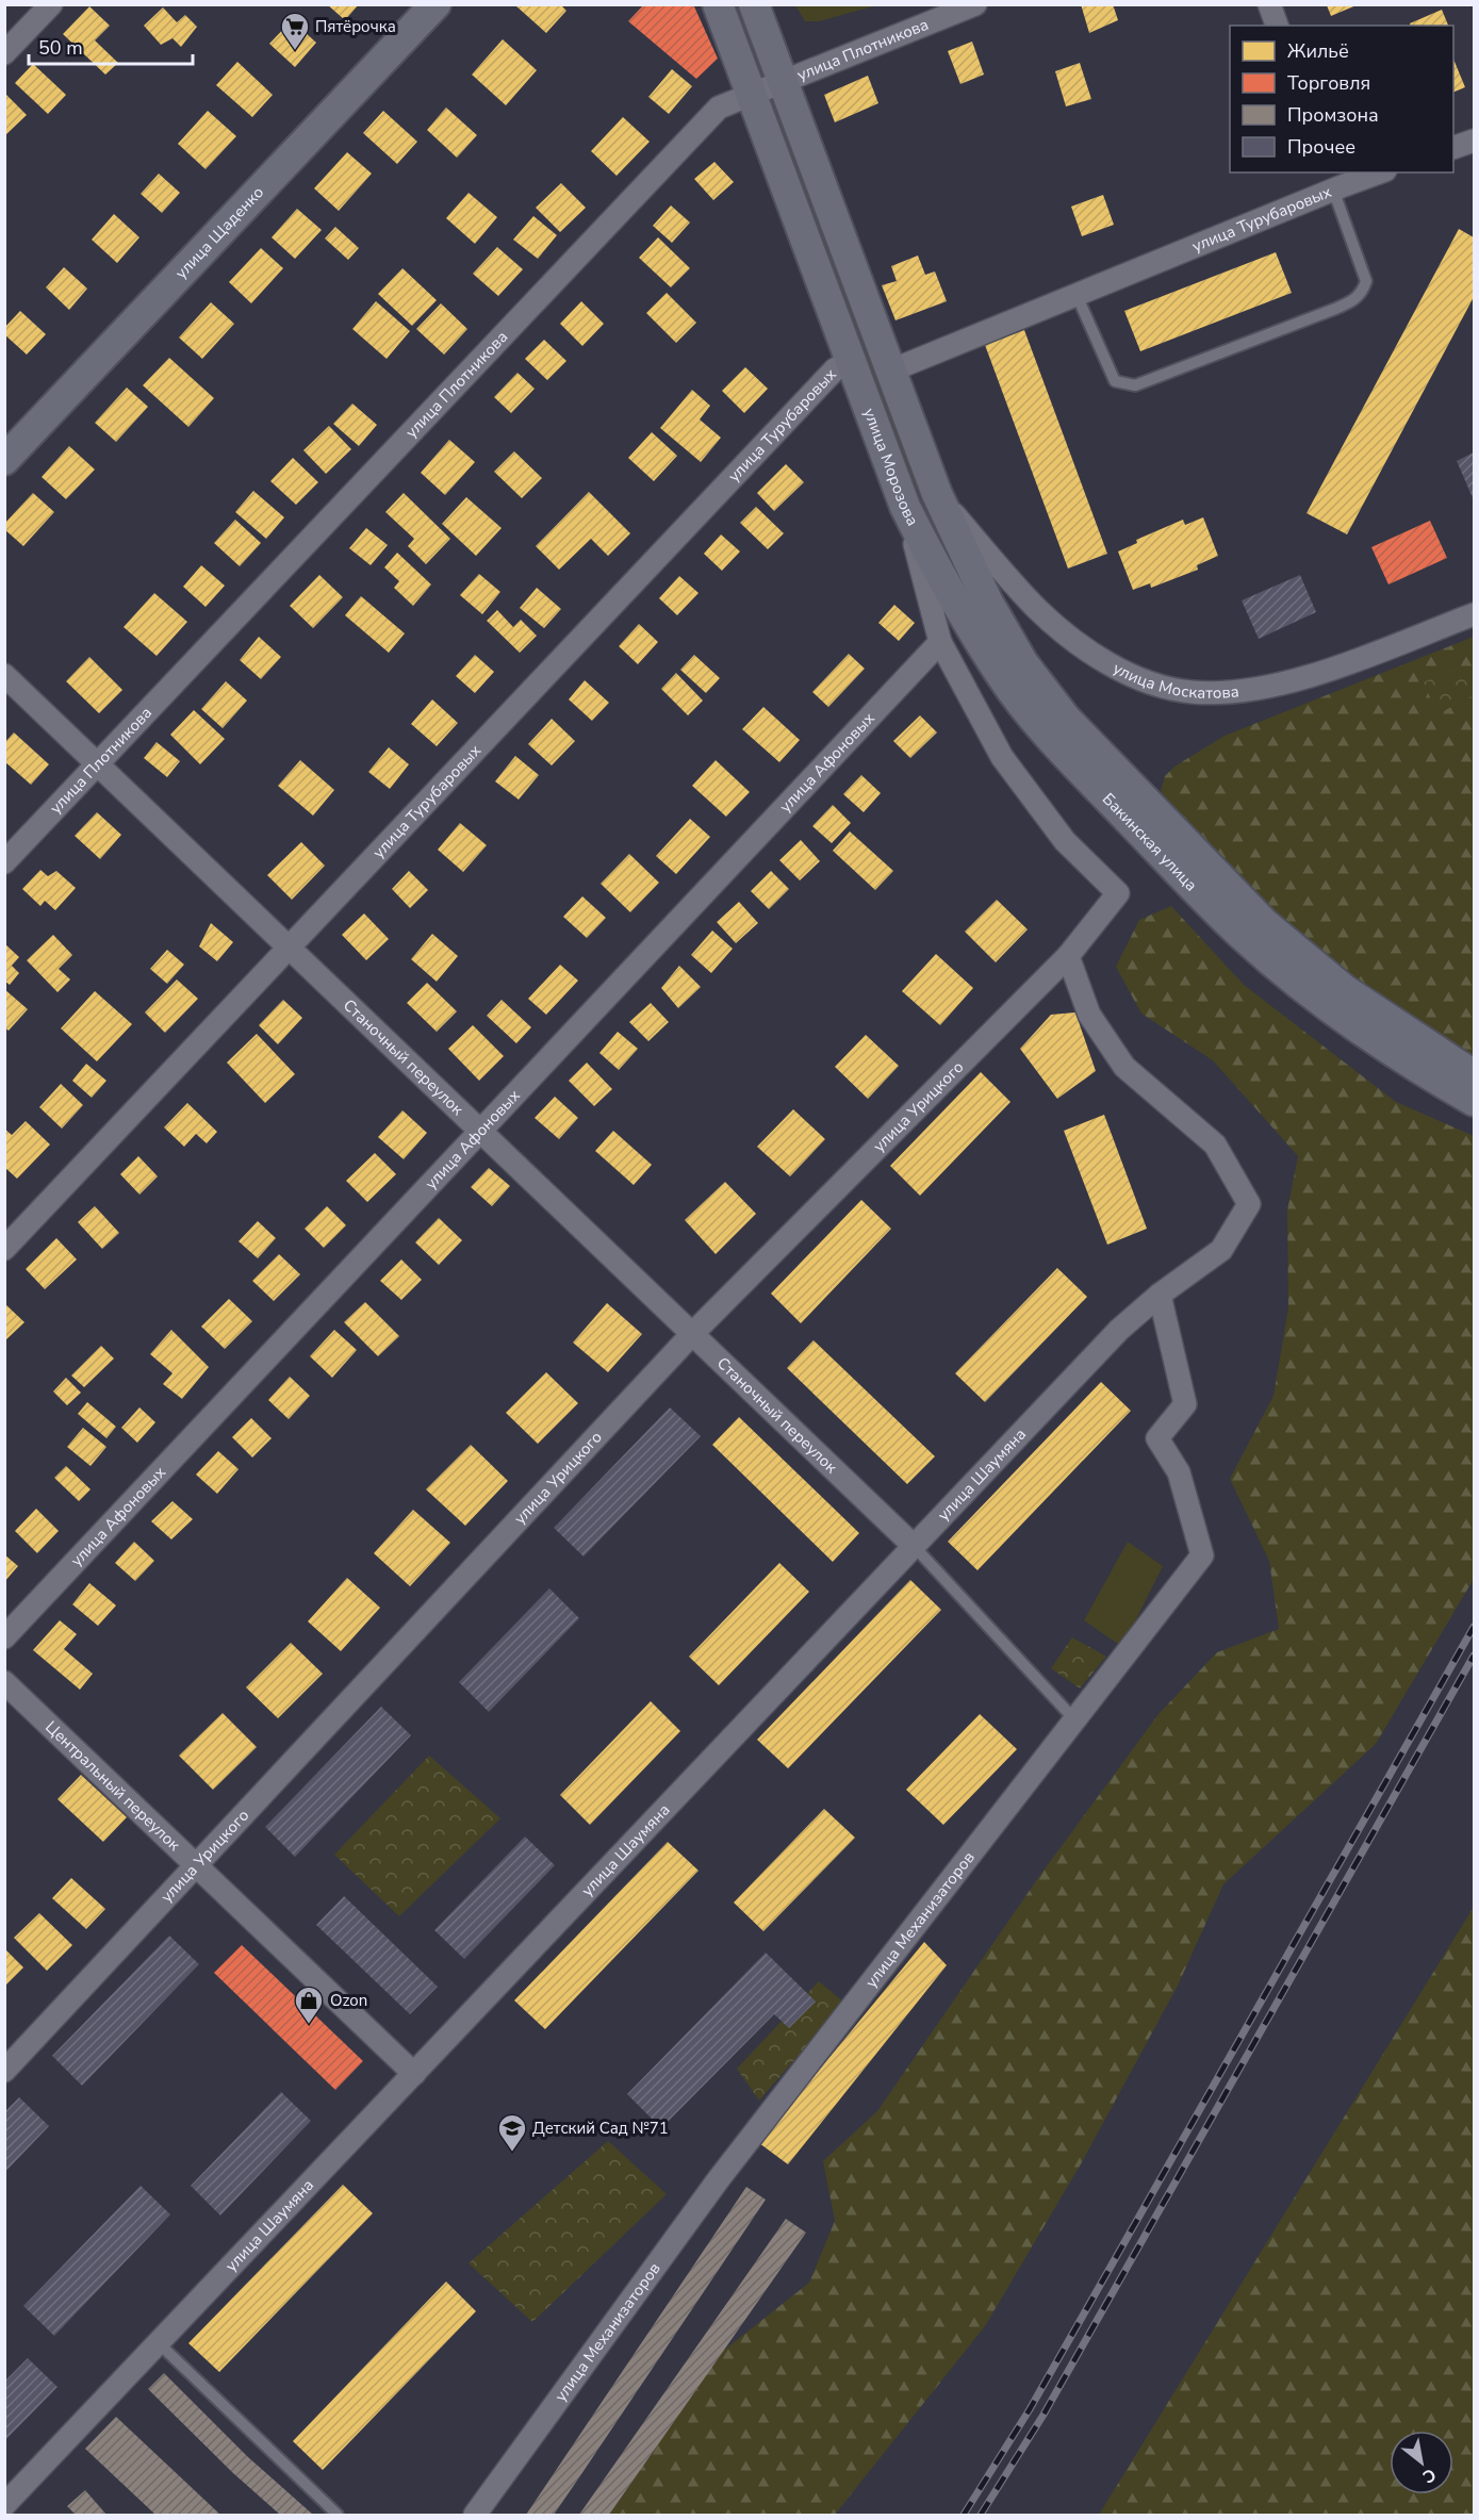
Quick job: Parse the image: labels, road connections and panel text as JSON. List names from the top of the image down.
{
  "streets": {
    "main road": ["улица Щаденко", "улица Морозова", "Бакинская улица"],
    "street": [
      "улица Плотникова",
      "улица Турубаровых",
      "улица Москатова",
      "улица Афоновых",
      "Станочный переулок",
      "улица Урицкого",
      "улица Шаумяна",
      "Центральный переулок",
      "улица Механизаторов"
    ]
  },
  "crossings": [
    ["улица Плотникова", "улица Морозова"],
    ["улица Плотникова", "Станочный переулок"],
    ["улица Турубаровых", "улица Морозова"],
    ["улица Турубаровых", "Станочный переулок"],
    ["улица Морозова", "улица Афоновых"],
    ["улица Морозова", "Бакинская улица"],
    ["улица Морозова", "улица Урицкого"],
    ["улица Москатова", "Бакинская улица"],
    ["улица Афоновых", "Станочный переулок"],
    ["Станочный переулок", "улица Урицкого"],
    ["Станочный переулок", "улица Шаумяна"],
    ["улица Урицкого", "улица Шаумяна"],
    ["улица Урицкого", "Центральный переулок"],
    ["улица Шаумяна", "Центральный переулок"],
    ["улица Шаумяна", "улица Механизаторов"]
  ],
  "places": {
    "supermarket": ["Пятёрочка"],
    "shop": ["Ozon"],
    "school or university": ["Детский Сад №71"]
  },
  "legend": [
    "Жильё",
    "Торговля",
    "Промзона",
    "Прочее"
  ],
  "scale_bar": "50 m",
  "north": "bottom right"
}
